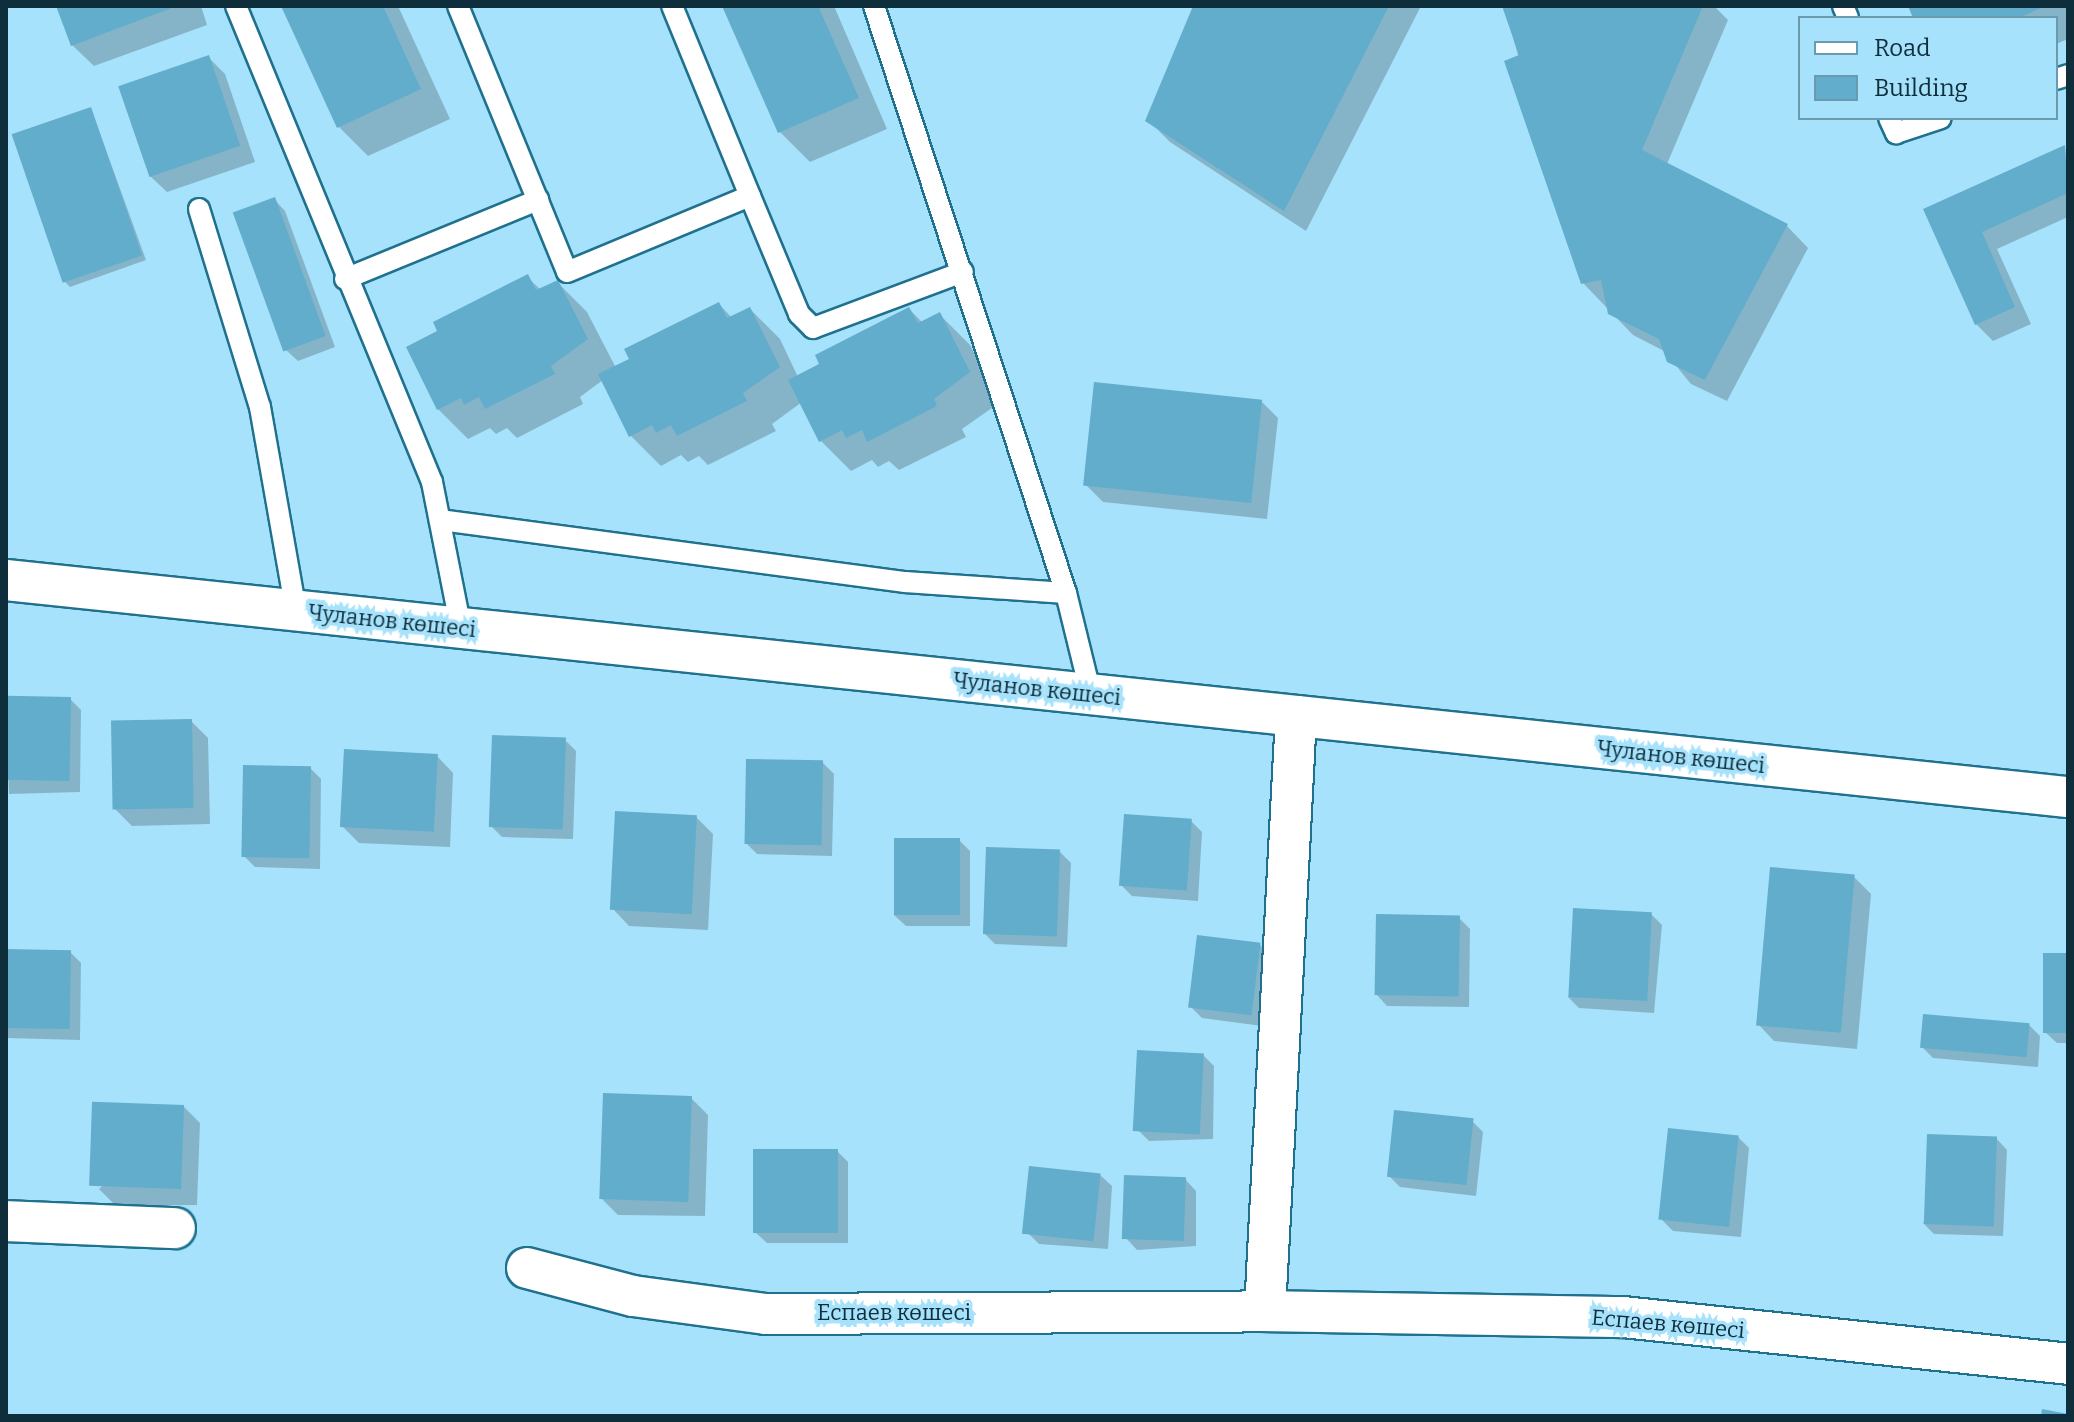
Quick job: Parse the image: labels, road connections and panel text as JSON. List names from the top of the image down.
{
  "streets": {
    "street": ["Чуланов көшесі", "Еспаев көшесі"]
  },
  "legend": ["Road", "Building"]
}
